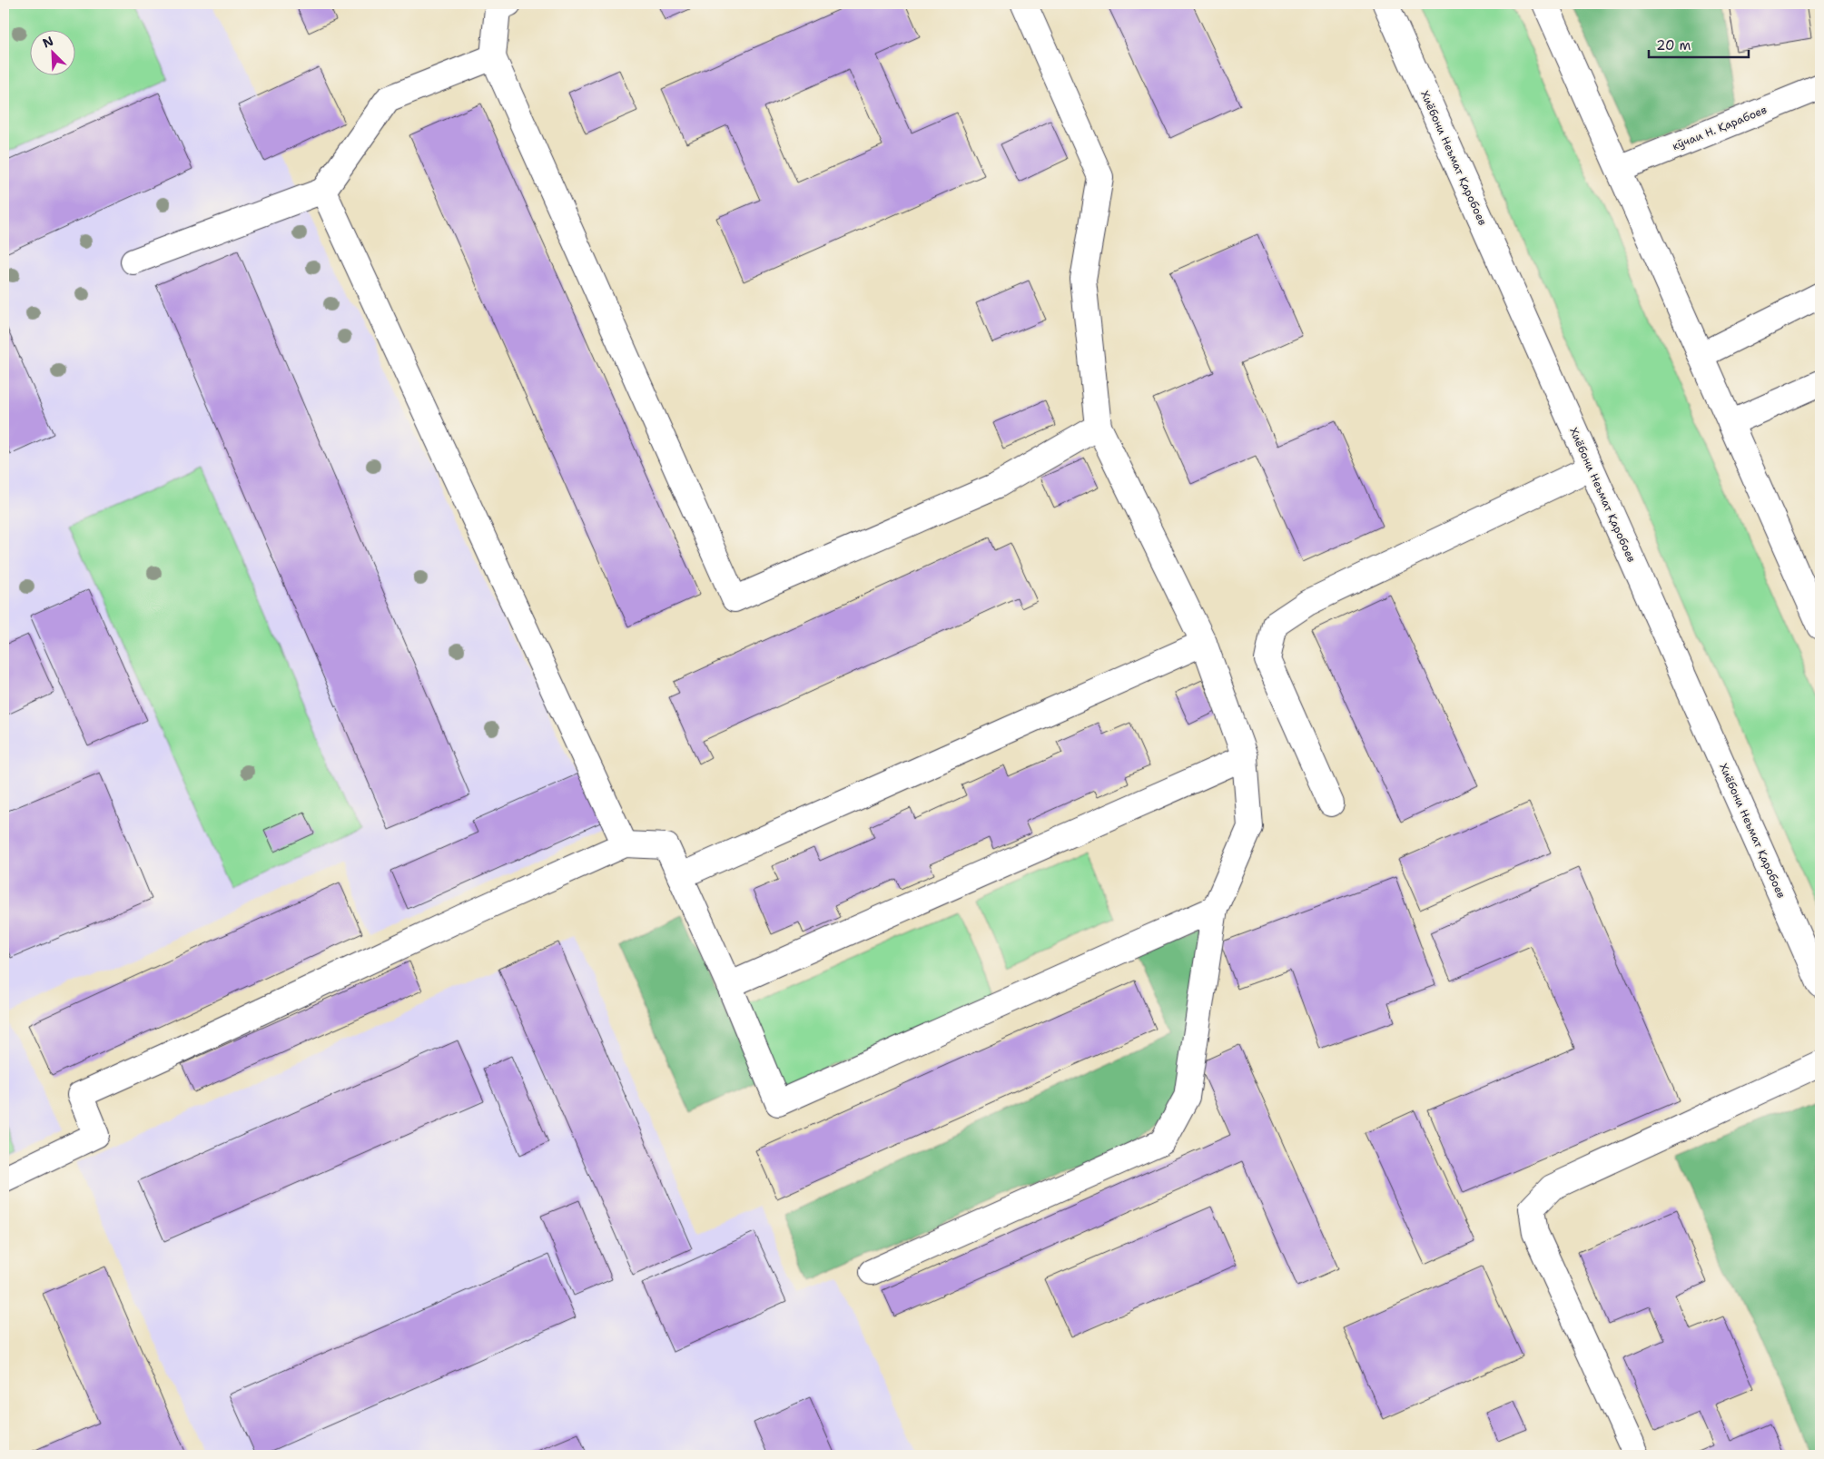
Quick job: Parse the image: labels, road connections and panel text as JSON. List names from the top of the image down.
{
  "streets": {
    "main road": ["кӯчаи Н. Қарабоев", "Хиёбони Неъмат Қаробоев"]
  },
  "scale_bar": "20 m",
  "north": "top left"
}
